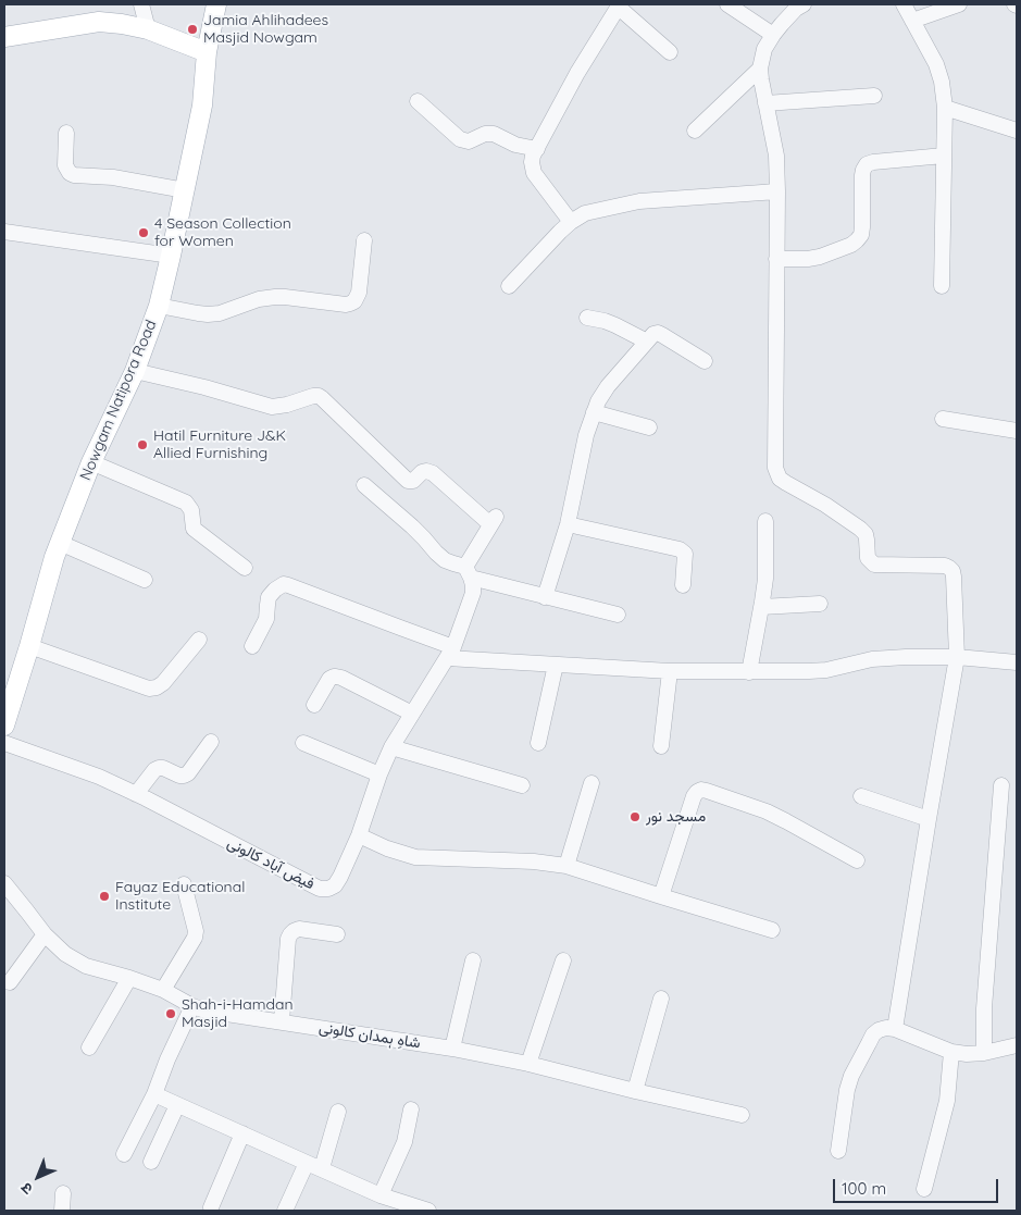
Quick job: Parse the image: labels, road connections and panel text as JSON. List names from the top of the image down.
{
  "streets": {
    "main road": ["Nowgam Natipora Road"],
    "street": ["فیض آباد کالونی", "شاہِ ہمدان کالونی"]
  },
  "places": [
    "Jamia Ahlihadees Masjid Nowgam",
    "4 Season Collection for Women",
    "Hatil Furniture J&K Allied Furnishing",
    "مسجد نور",
    "Fayaz Educational Institute",
    "Shah-i-Hamdan Masjid"
  ],
  "scale_bar": "100 m",
  "north": "bottom left"
}
